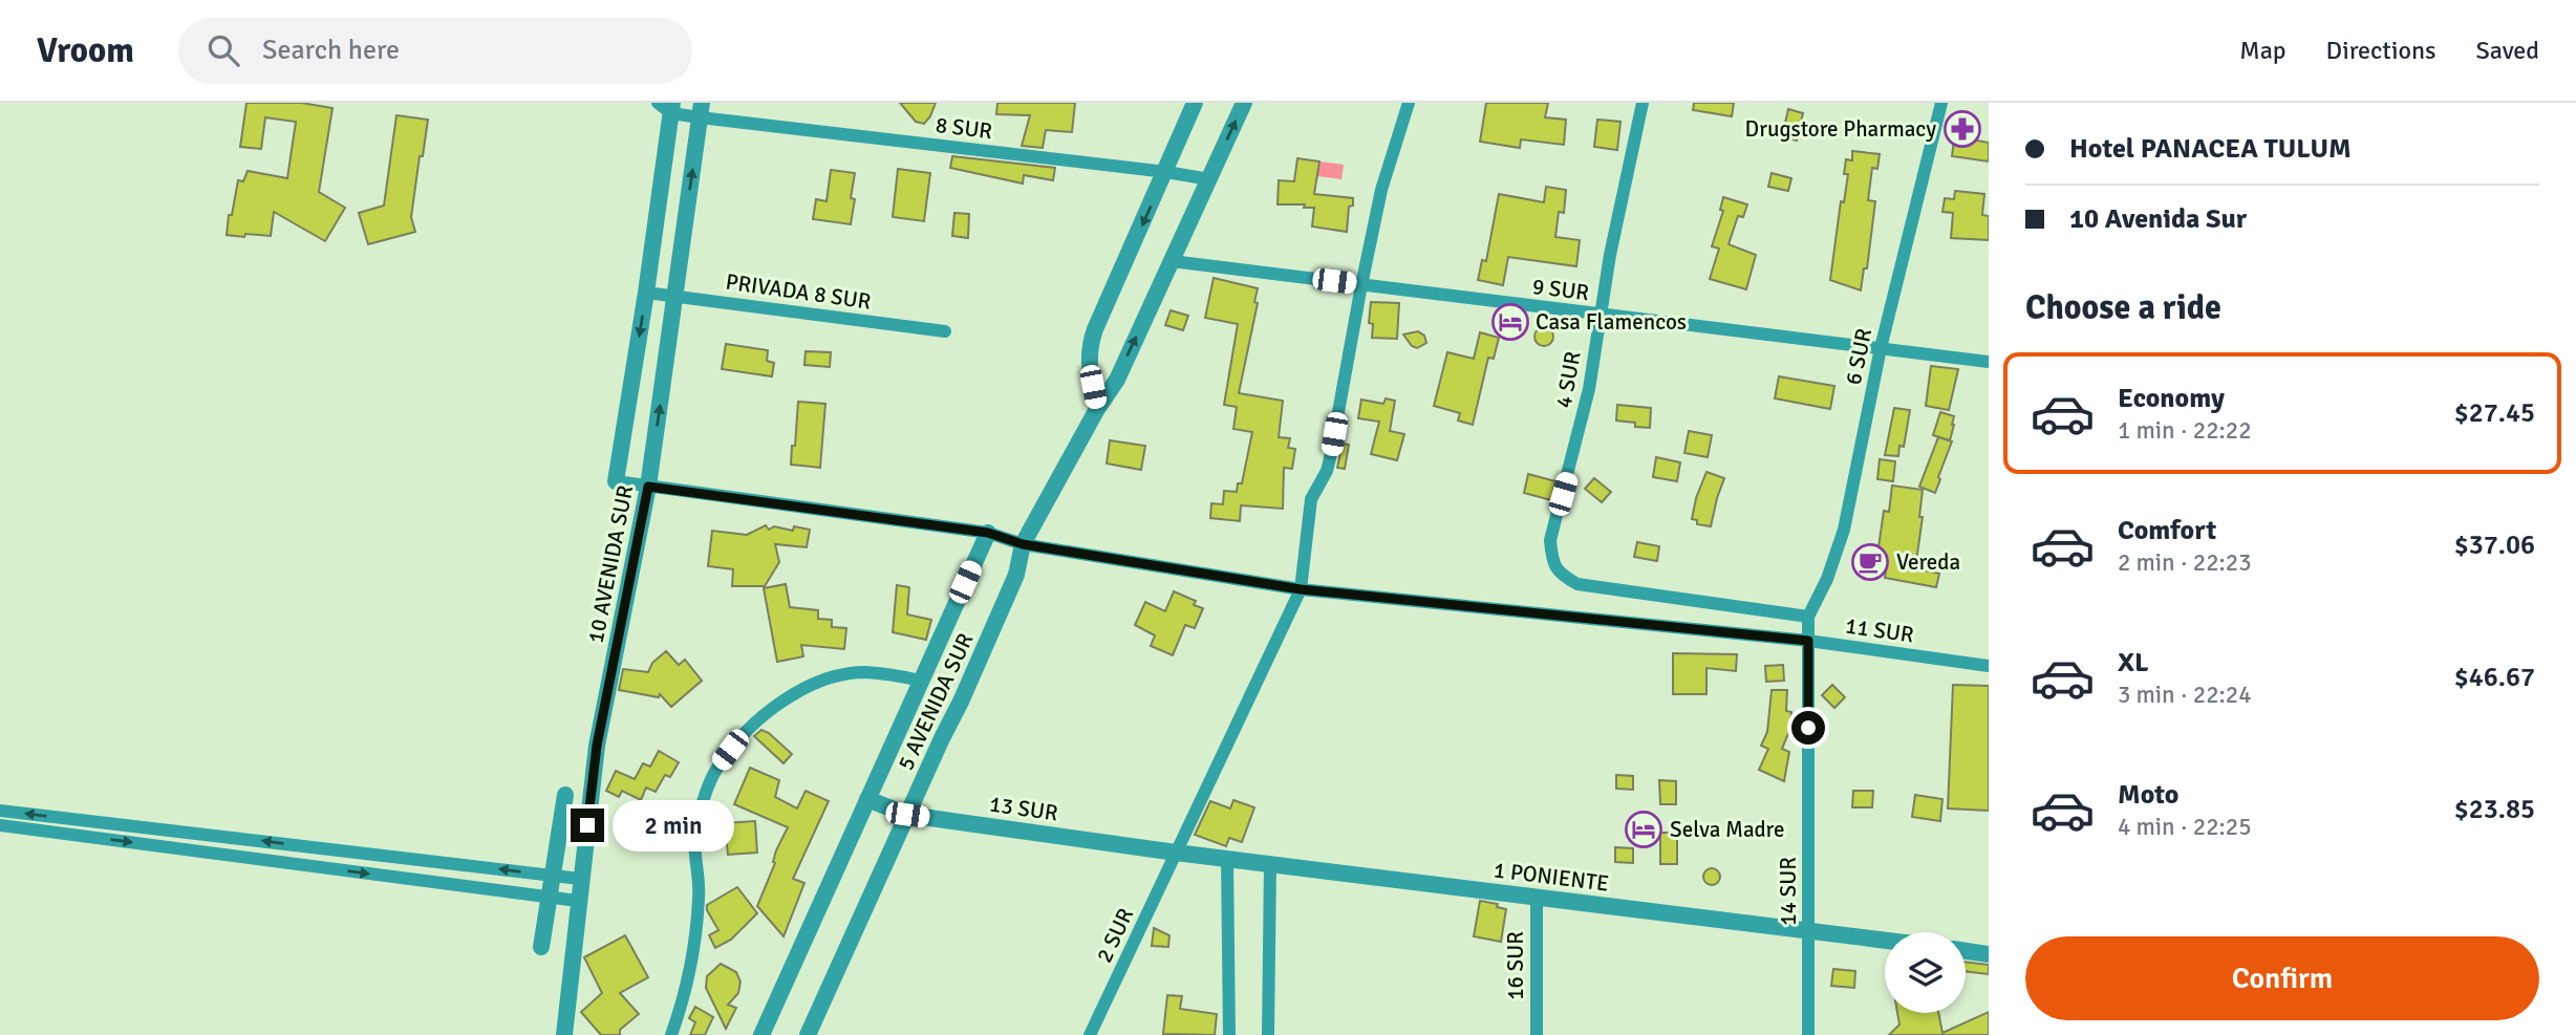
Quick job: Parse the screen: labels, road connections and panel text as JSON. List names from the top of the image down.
{
  "streets": {
    "street": [
      "8 SUR",
      "9 SUR",
      "PRIVADA 8 SUR",
      "6 SUR",
      "4 SUR",
      "10 AVENIDA SUR",
      "11 SUR",
      "5 AVENIDA SUR",
      "13 SUR",
      "1 PONIENTE",
      "14 SUR",
      "2 SUR",
      "16 SUR"
    ]
  },
  "crossings": [
    ["8 SUR", "10 AVENIDA SUR"],
    ["8 SUR", "5 AVENIDA SUR"],
    ["9 SUR", "6 SUR"],
    ["9 SUR", "4 SUR"],
    ["9 SUR", "5 AVENIDA SUR"],
    ["9 SUR", "2 SUR"],
    ["PRIVADA 8 SUR", "10 AVENIDA SUR"],
    ["6 SUR", "4 SUR"],
    ["6 SUR", "14 SUR"],
    ["4 SUR", "14 SUR"],
    ["10 AVENIDA SUR", "11 SUR"],
    ["11 SUR", "5 AVENIDA SUR"],
    ["11 SUR", "14 SUR"],
    ["11 SUR", "2 SUR"],
    ["5 AVENIDA SUR", "13 SUR"],
    ["13 SUR", "1 PONIENTE"],
    ["13 SUR", "2 SUR"],
    ["1 PONIENTE", "14 SUR"],
    ["1 PONIENTE", "2 SUR"],
    ["1 PONIENTE", "16 SUR"]
  ],
  "places": {
    "pharmacy": ["Drugstore Pharmacy"],
    "hotel": ["Casa Flamencos", "Selva Madre"],
    "cafe": ["Vereda"]
  },
  "page": {
    "header": "Vroom",
    "search": "Search here",
    "nav": ["Map", "Directions", "Saved"],
    "banner": ["Hotel PANACEA TULUM", "10 Avenida Sur"],
    "heading": "Choose a ride",
    "list": [
      {
        "name": "Economy",
        "note": "1 min · 22:22",
        "value": "$27.45"
      },
      {
        "name": "Comfort",
        "note": "2 min · 22:23",
        "value": "$37.06"
      },
      {
        "name": "XL",
        "note": "3 min · 22:24",
        "value": "$46.67"
      },
      {
        "name": "Moto",
        "note": "4 min · 22:25",
        "value": "$23.85"
      }
    ],
    "bubble": "2 min",
    "buttons": "Confirm"
  }
}
